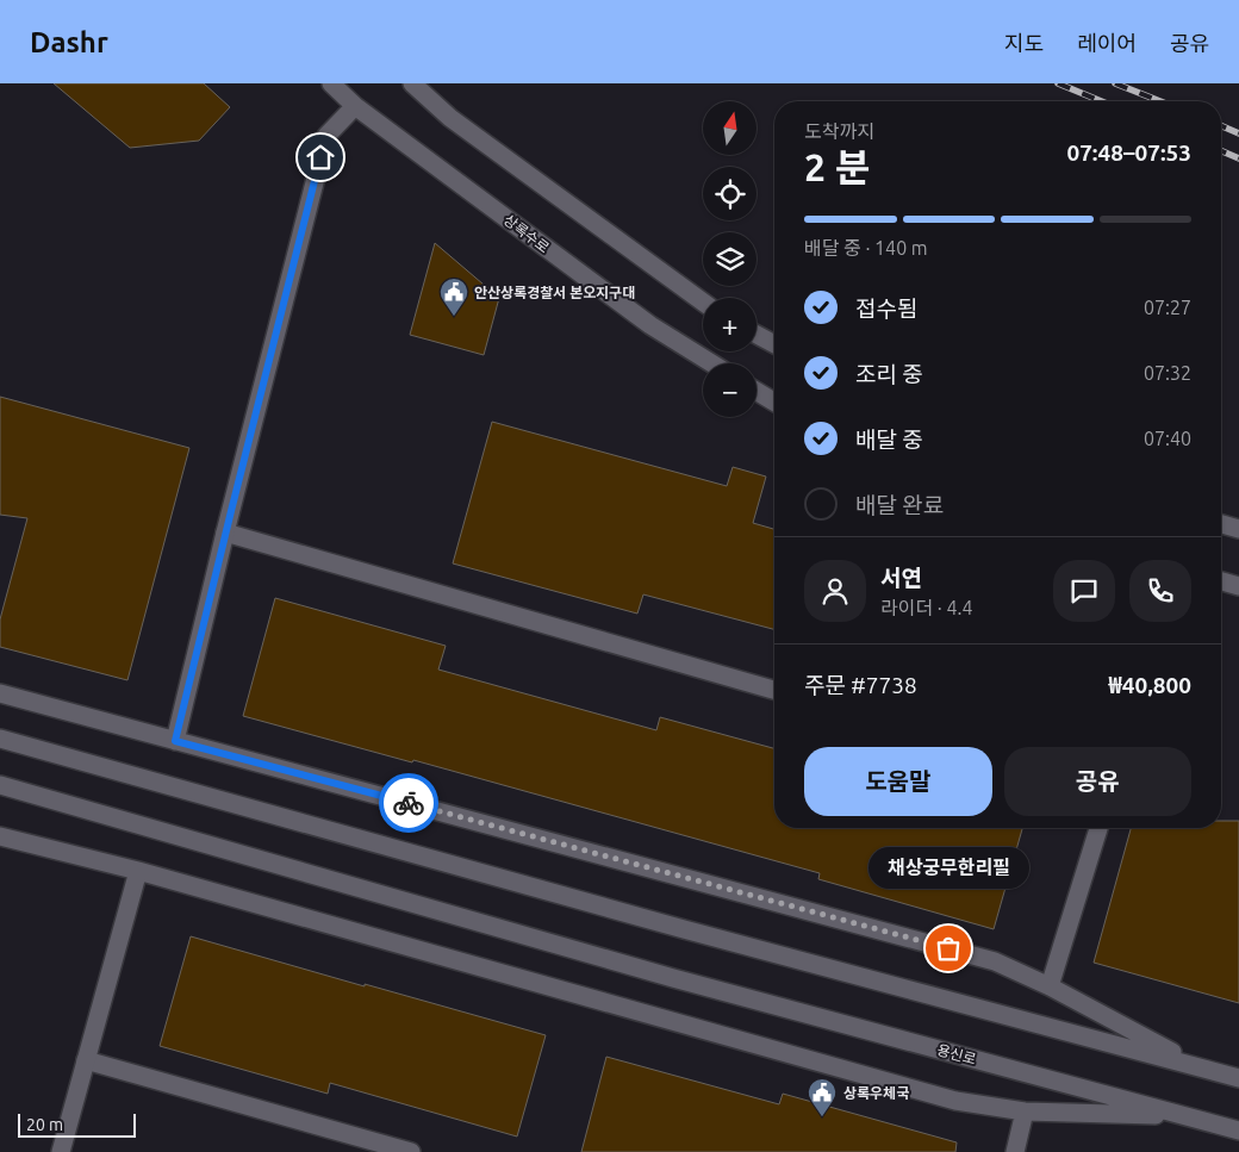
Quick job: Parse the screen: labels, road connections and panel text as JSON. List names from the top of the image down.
{
  "streets": {
    "street": ["상록수로", "용신로"]
  },
  "places": {
    "public building": ["안산상록경찰서 본오지구대", "상록우체국"],
    "other": ["채상궁무한리필"]
  },
  "scale_bar": "20 m",
  "north": "top",
  "page": {
    "header": "Dashr",
    "nav": ["지도", "레이어", "공유"],
    "map_buttons": ["+", "−"],
    "heading": ["2 분", "도착까지", "07:48–07:53"],
    "panel": [
      "서연",
      "라이더 · 4.4",
      "주문 #7738",
      "₩40,800"
    ],
    "bar": "배달 중 · 140 m",
    "list": [
      ["접수됨", "07:27"],
      ["조리 중", "07:32"],
      ["배달 중", "07:40"],
      "배달 완료"
    ],
    "buttons": ["도움말", "공유"],
    "bubble": "채상궁무한리필",
    "scale": "20 m"
  }
}
